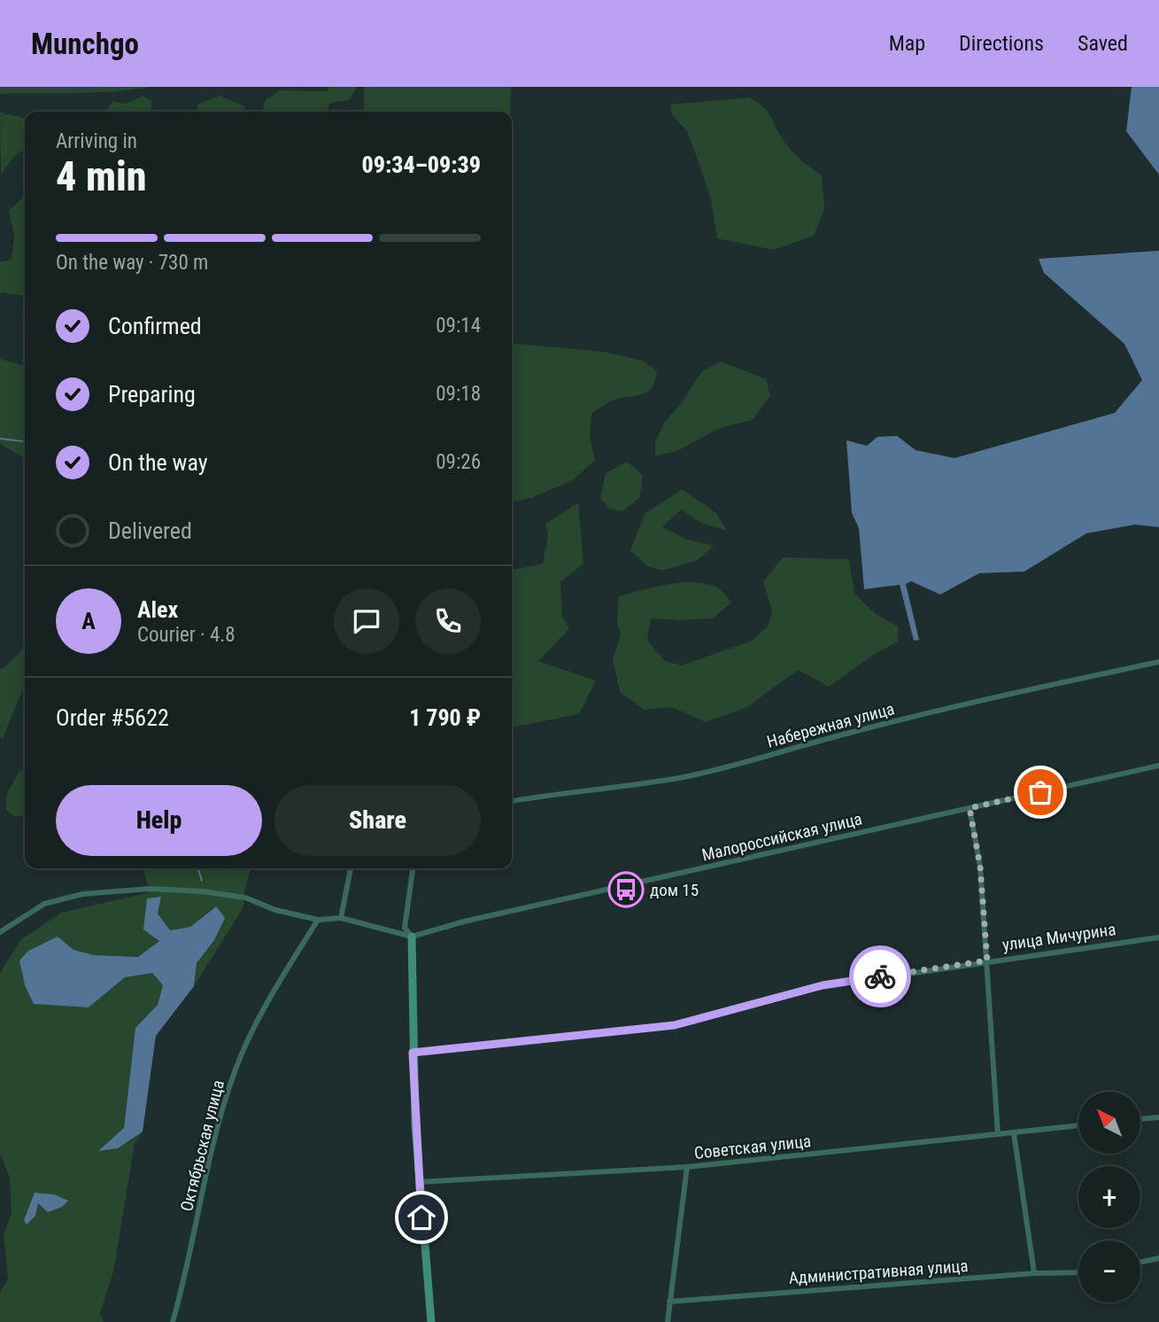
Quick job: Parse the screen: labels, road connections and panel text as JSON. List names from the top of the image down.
{
  "streets": {
    "street": [
      "Набережная улица",
      "Малороссийская улица",
      "улица Мичурина",
      "Октябрьская улица",
      "Советская улица",
      "Административная улица"
    ]
  },
  "places": {
    "bus stop": ["дом 15"]
  },
  "north": "top left",
  "page": {
    "header": "Munchgo",
    "nav": ["Map", "Directions", "Saved"],
    "heading": ["4 min", "Arriving in", "09:34–09:39"],
    "panel": [
      "Alex",
      "Courier · 4.8",
      "Order #5622",
      "1 790 ₽"
    ],
    "bar": "On the way · 730 m",
    "list": [
      ["Confirmed", "09:14"],
      ["Preparing", "09:18"],
      ["On the way", "09:26"],
      "Delivered"
    ],
    "round": "A",
    "buttons": ["Help", "Share"],
    "map_buttons": ["+", "−"]
  }
}
